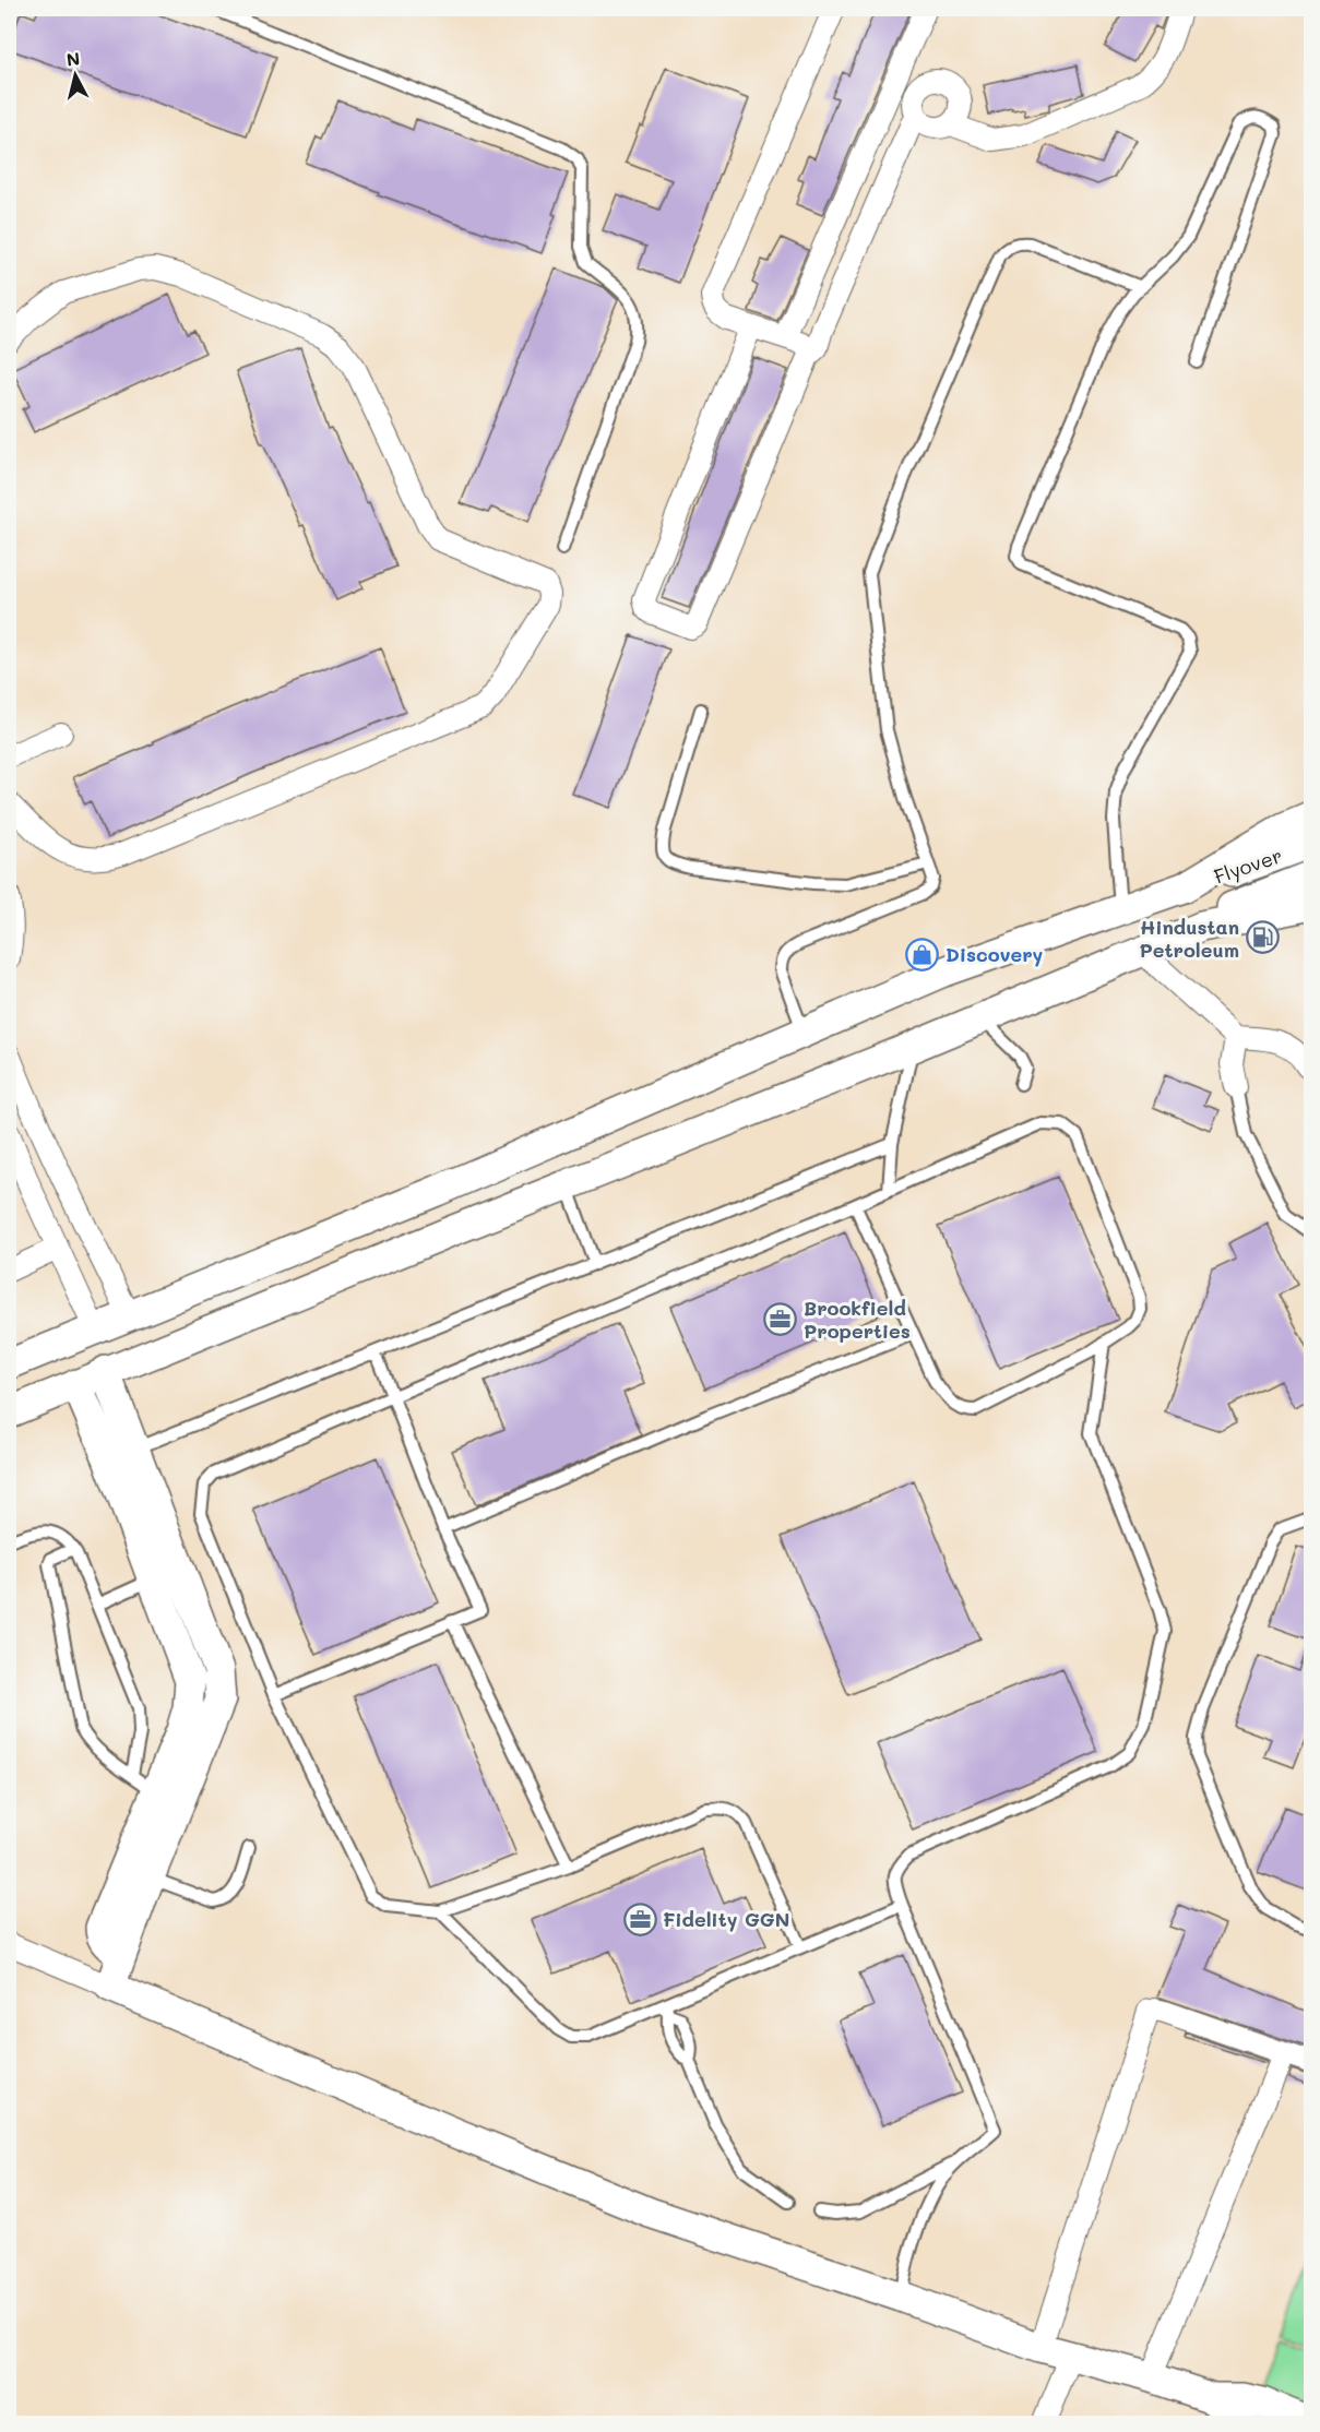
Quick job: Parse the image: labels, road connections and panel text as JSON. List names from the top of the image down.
{
  "streets": {
    "main road": ["Flyover"]
  },
  "places": {
    "fuel station": ["Hindustan Petroleum"],
    "shop": ["Discovery"],
    "office": ["Brookfield Properties", "Fidelity GGN"]
  },
  "north": "top"
}
